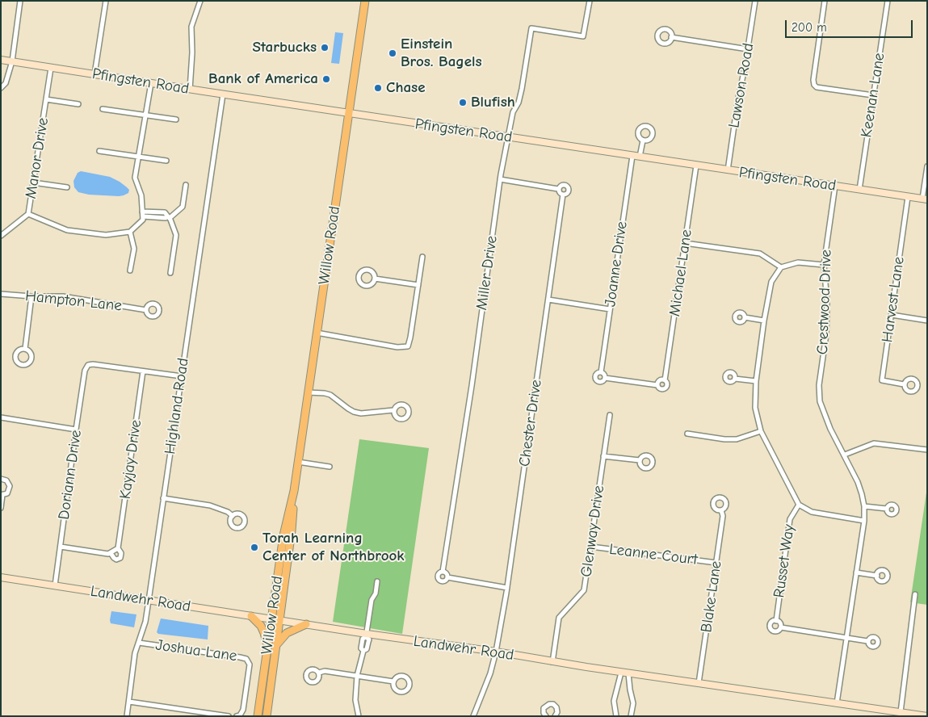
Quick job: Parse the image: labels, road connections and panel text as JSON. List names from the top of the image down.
{
  "streets": {
    "main road": ["Pfingsten Road", "Willow Road", "Landwehr Road"],
    "street": [
      "Lawson Road",
      "Keenan Lane",
      "Manor Drive",
      "Joanne Drive",
      "Miller Drive",
      "Michael Lane",
      "Harvest Lane",
      "Hampton Lane",
      "Crestwood Drive",
      "Highland Road",
      "Chester Drive",
      "Kayjay Drive",
      "Doriann Drive",
      "Glenway Drive",
      "Leanne Court",
      "Russet Way",
      "Blake Lane",
      "Joshua Lane"
    ]
  },
  "crossings": [
    ["Pfingsten Road", "Lawson Road"],
    ["Pfingsten Road", "Keenan Lane"],
    ["Pfingsten Road", "Manor Drive"],
    ["Pfingsten Road", "Willow Road"],
    ["Pfingsten Road", "Joanne Drive"],
    ["Pfingsten Road", "Miller Drive"],
    ["Pfingsten Road", "Michael Lane"],
    ["Pfingsten Road", "Harvest Lane"],
    ["Pfingsten Road", "Crestwood Drive"],
    ["Pfingsten Road", "Highland Road"],
    ["Willow Road", "Landwehr Road"],
    ["Crestwood Drive", "Landwehr Road"],
    ["Highland Road", "Landwehr Road"],
    ["Highland Road", "Joshua Lane"],
    ["Chester Drive", "Landwehr Road"],
    ["Kayjay Drive", "Doriann Drive"],
    ["Doriann Drive", "Landwehr Road"],
    ["Glenway Drive", "Leanne Court"],
    ["Glenway Drive", "Landwehr Road"],
    ["Leanne Court", "Blake Lane"],
    ["Blake Lane", "Landwehr Road"]
  ],
  "places": [
    "Starbucks",
    "Einstein Bros. Bagels",
    "Bank of America",
    "Chase",
    "Blufish",
    "Torah Learning Center of Northbrook"
  ],
  "scale_bar": "200 m"
}
